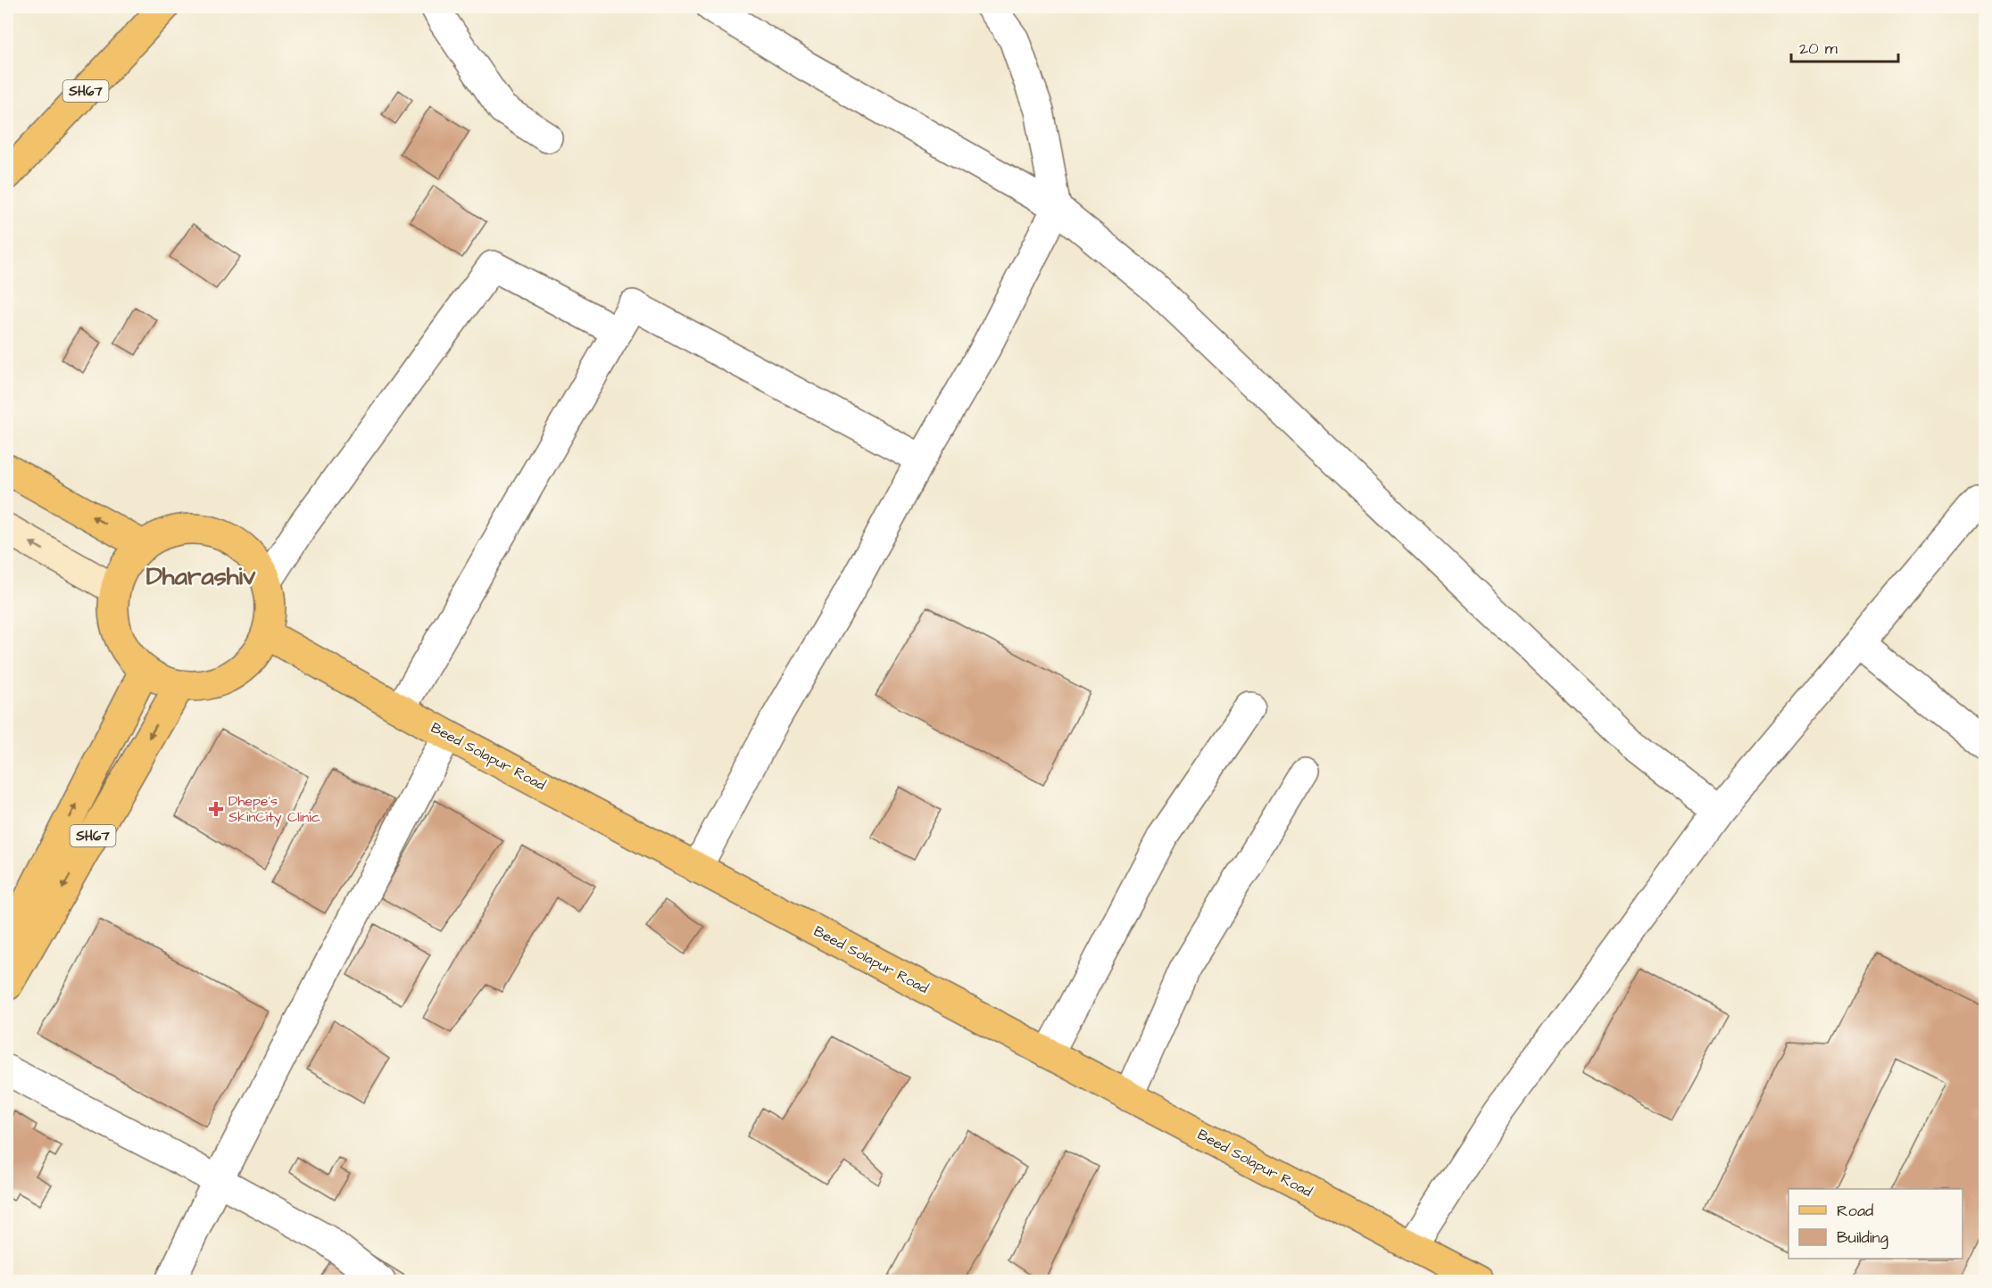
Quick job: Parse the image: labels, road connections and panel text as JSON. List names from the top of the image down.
{
  "streets": {
    "main road": ["SH67", "Beed Solapur Road"]
  },
  "crossings": [
    ["SH67", "Beed Solapur Road"]
  ],
  "districts": ["Dharashiv"],
  "places": {
    "health": ["Dhepe's SkinCity Clinic"]
  },
  "legend": ["Road", "Building"],
  "scale_bar": "20 m"
}
